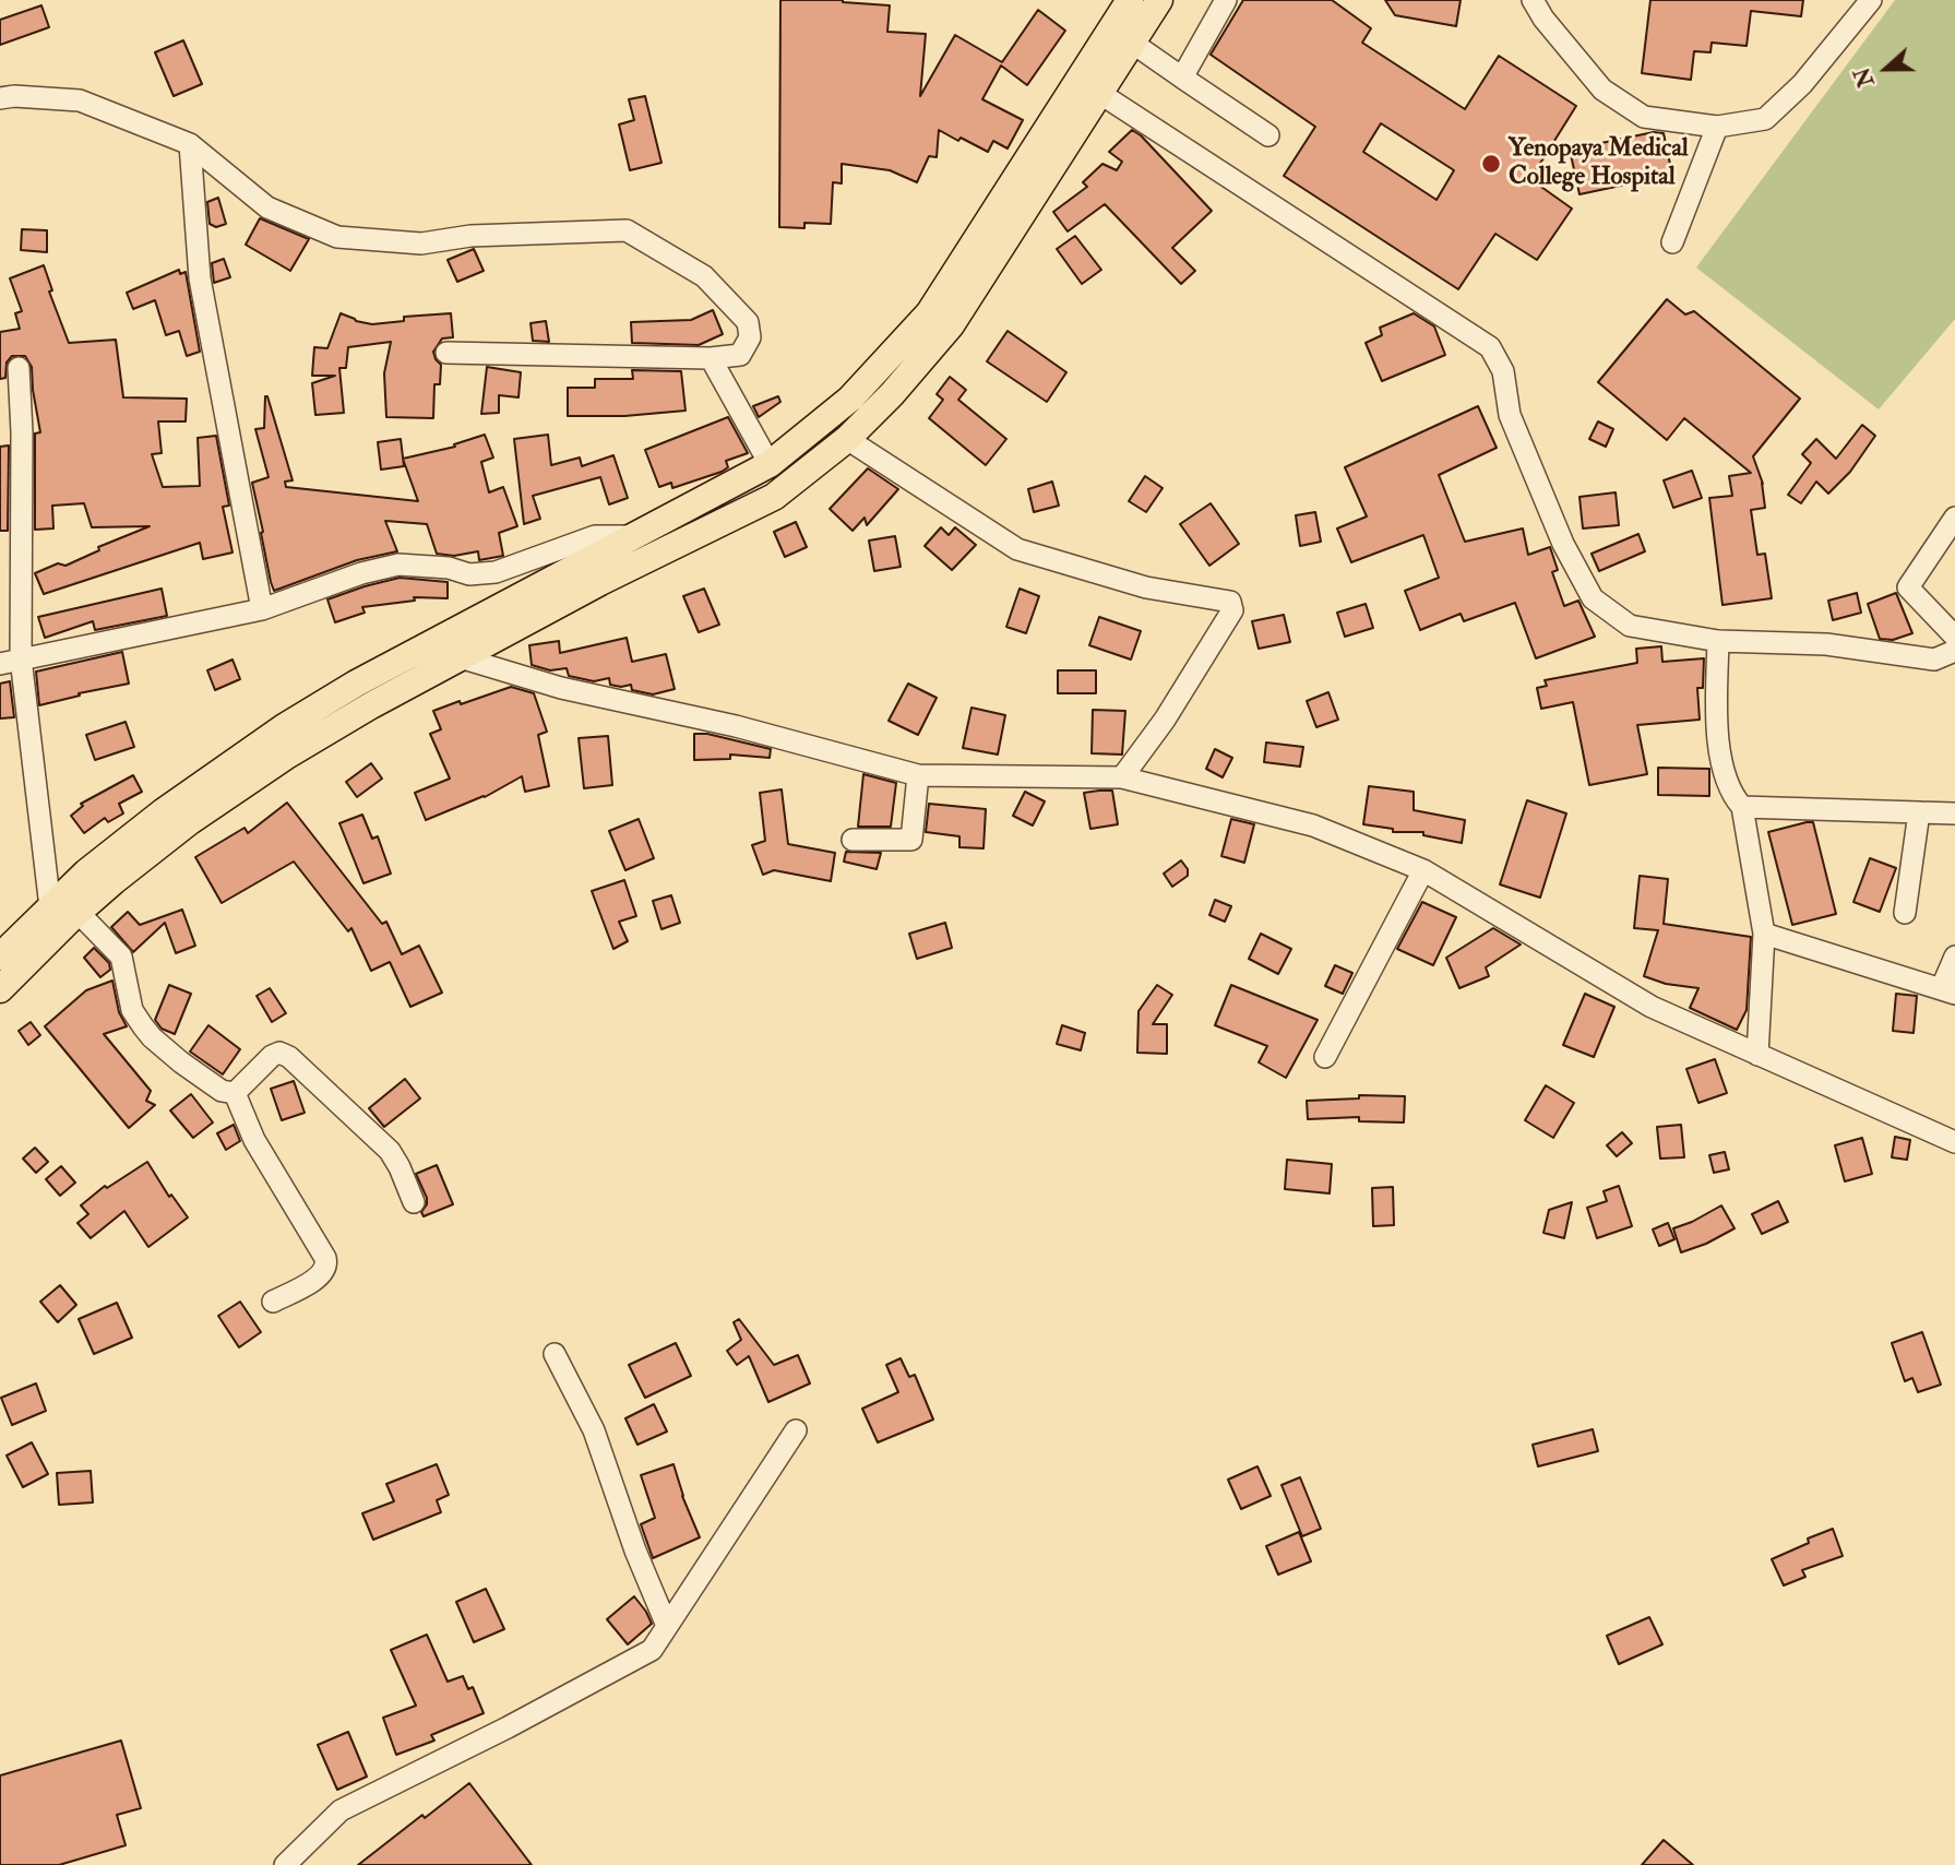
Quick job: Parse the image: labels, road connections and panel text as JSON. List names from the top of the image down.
{
  "places": ["Yenopaya Medical College Hospital"],
  "north": "left"
}
